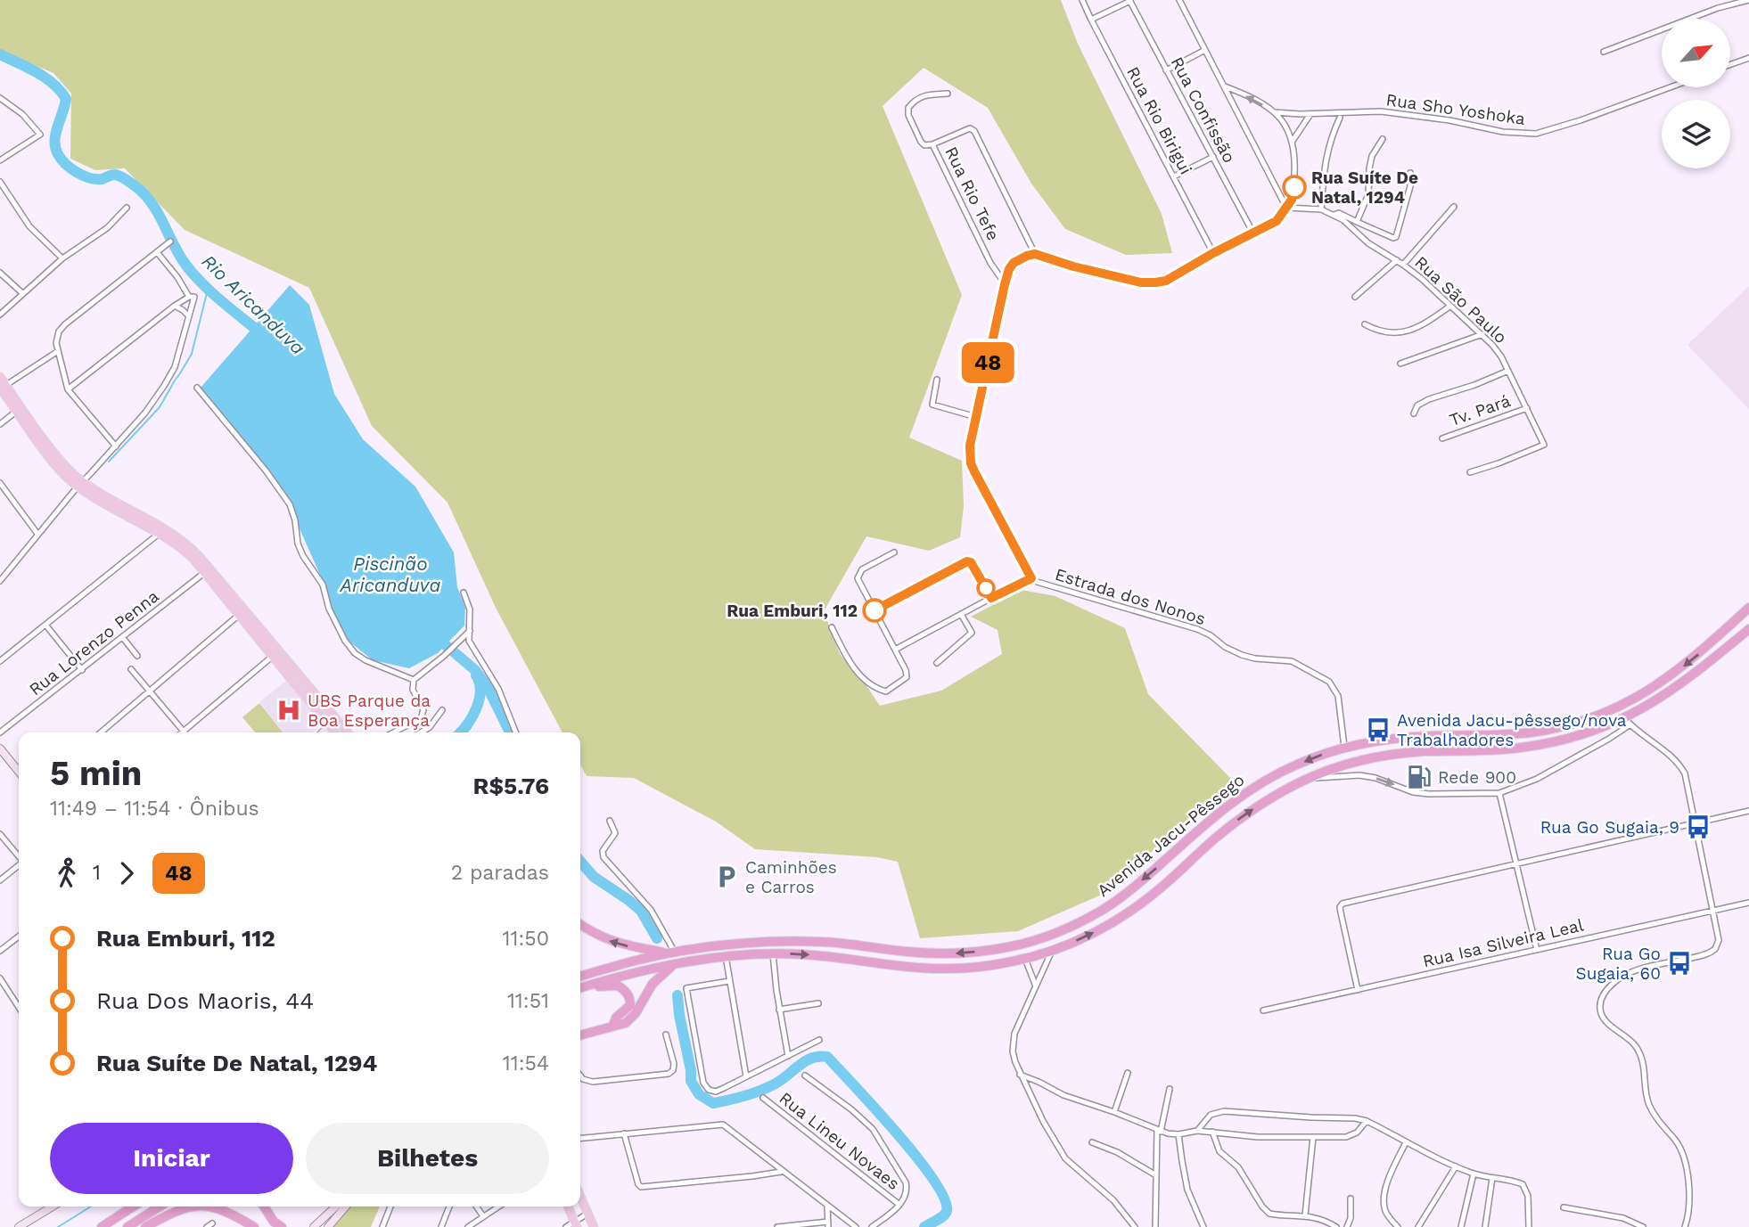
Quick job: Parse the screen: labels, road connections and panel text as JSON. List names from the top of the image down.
{
  "streets": {
    "highway": ["Avenida Jacu-Pêssego"],
    "street": [
      "Rua Sho Yoshoka",
      "Rua Confissão",
      "Rua Rio Birigui",
      "Rua Rio Tefe",
      "Rua São Paulo",
      "Tv. Pará",
      "Estrada dos Nonos",
      "Rua Lorenzo Penna",
      "Rua Isa Silveira Leal",
      "Rua Lineu Novaes"
    ]
  },
  "crossings": [
    ["Rua São Paulo", "Tv. Pará"],
    ["Estrada dos Nonos", "Avenida Jacu-Pêssego"]
  ],
  "water": ["Rio Aricanduva", "Piscinão Aricanduva"],
  "places": {
    "other": ["Rua Suíte De Natal, 1294", "Rua Emburi, 112"],
    "hospital": ["UBS Parque da Boa Esperança"],
    "bus stop": ["Avenida Jacu-pêssego/nova Trabalhadores", "Rua Go Sugaia, 9", "Rua Go Sugaia, 60"],
    "fuel station": ["Rede 900"],
    "parking": ["Caminhões e Carros"]
  },
  "lines": ["bus line 48"],
  "north": "top right",
  "page": {
    "on_map": "48",
    "heading": ["5 min", "11:49 – 11:54 · Ônibus", "R$5.76"],
    "legs": ["1", "48", "2 paradas"],
    "list": [
      {
        "name": "Rua Emburi, 112",
        "value": "11:50"
      },
      {
        "name": "Rua Dos Maoris, 44",
        "value": "11:51"
      },
      {
        "name": "Rua Suíte De Natal, 1294",
        "value": "11:54"
      }
    ],
    "buttons": ["Iniciar", "Bilhetes"]
  }
}
